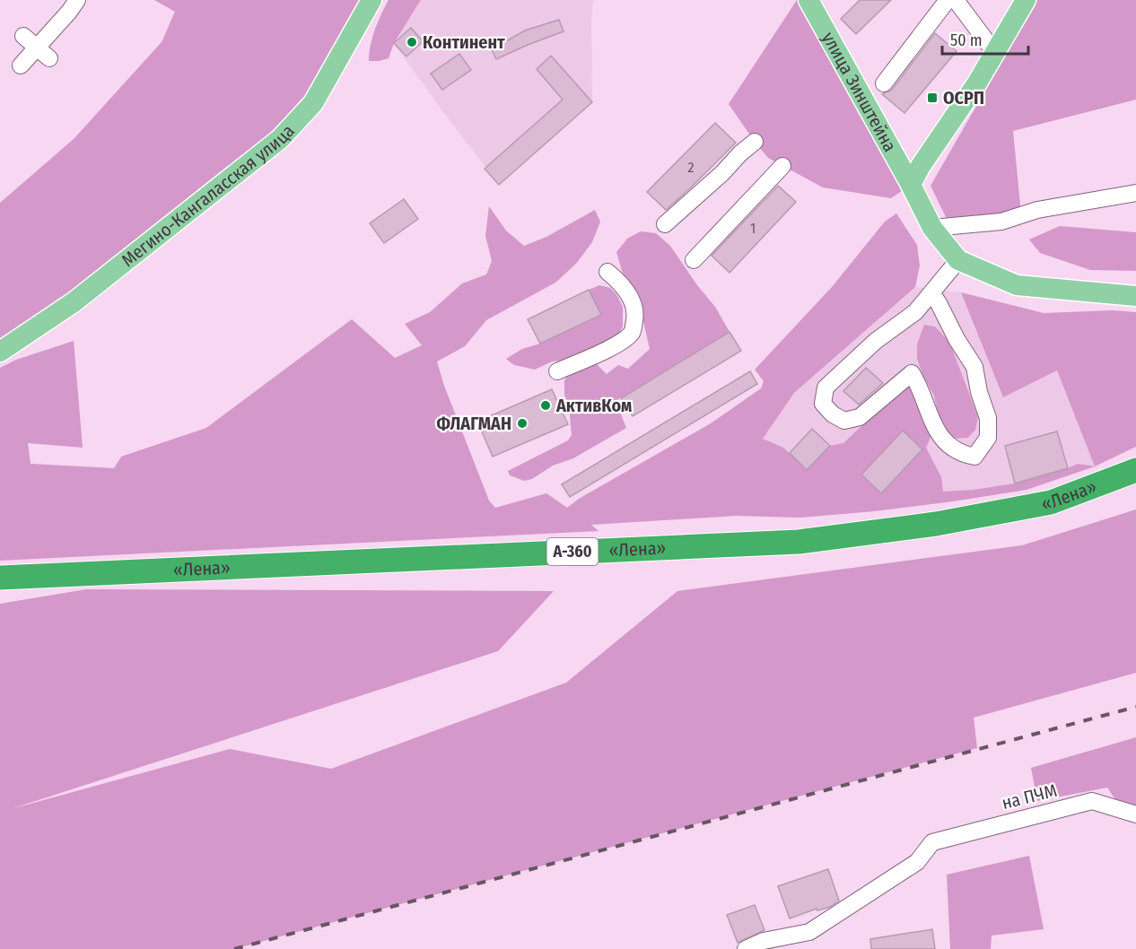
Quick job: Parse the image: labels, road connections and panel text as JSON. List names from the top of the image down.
{
  "streets": {
    "highway": ["«Лена»", "А-360"],
    "main road": ["улица Зинштейна", "Мегино-Кангаласская улица"],
    "lane": ["на ПЧМ"]
  },
  "places": {
    "other": ["Континент", "АктивКом", "ФЛАГМАН"],
    "transit": ["ОСРП"]
  },
  "house_numbers": ["2", "1"],
  "scale_bar": "50 m"
}
